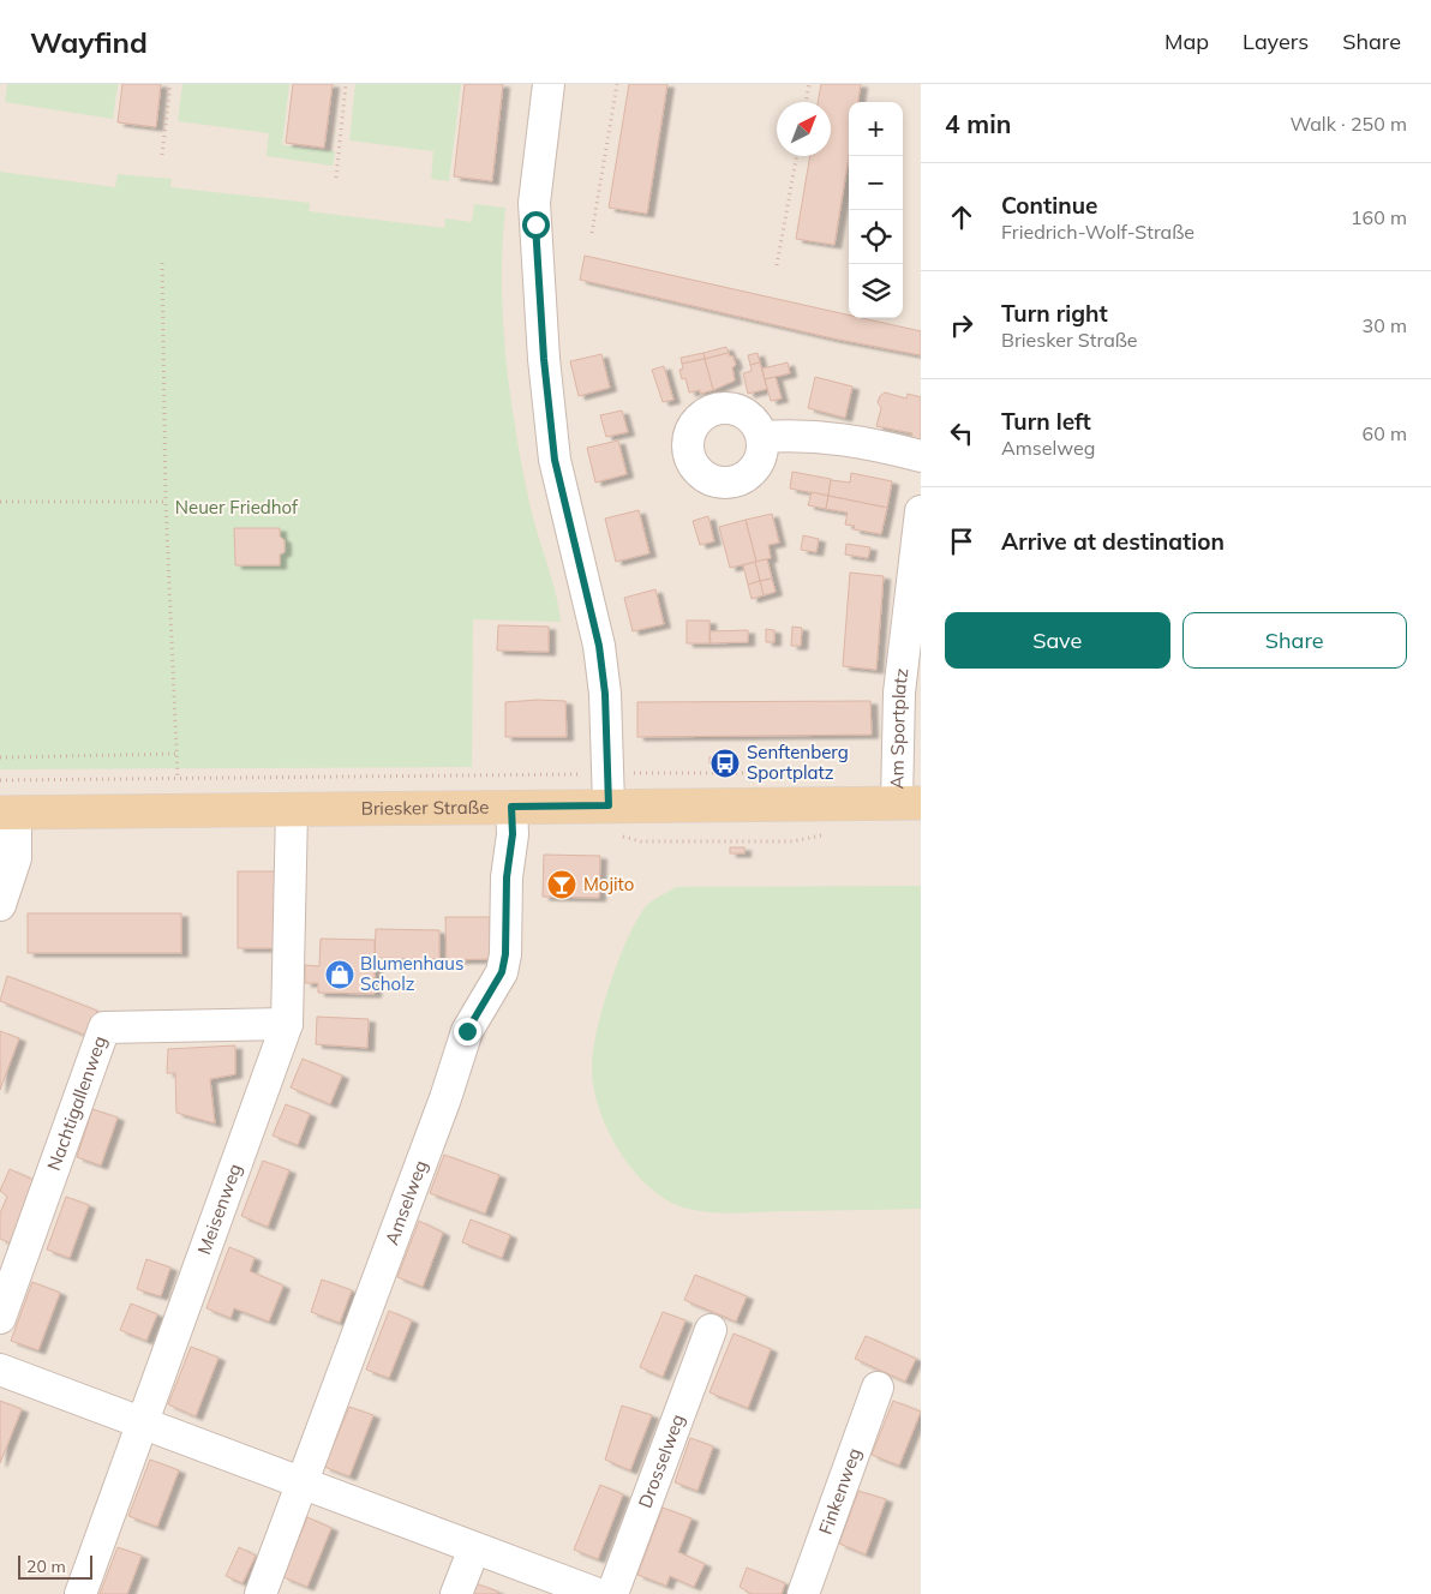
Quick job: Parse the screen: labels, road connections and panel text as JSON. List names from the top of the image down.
{
  "streets": {
    "main road": ["Briesker Straße"],
    "street": [
      "Am Sportplatz",
      "Nachtigallenweg",
      "Amselweg",
      "Meisenweg",
      "Drosselweg",
      "Finkenweg"
    ]
  },
  "crossings": [
    ["Am Sportplatz", "Briesker Straße"],
    ["Briesker Straße", "Amselweg"],
    ["Briesker Straße", "Meisenweg"],
    ["Nachtigallenweg", "Meisenweg"]
  ],
  "parks": ["Neuer Friedhof"],
  "places": {
    "bus stop": ["Senftenberg Sportplatz"],
    "bar": ["Mojito"],
    "shop": ["Blumenhaus Scholz"]
  },
  "scale_bar": "20 m",
  "north": "top right",
  "page": {
    "header": "Wayfind",
    "nav": ["Map", "Layers", "Share"],
    "heading": ["4 min", "Walk · 250 m"],
    "map_buttons": ["+", "−"],
    "list": [
      ["Continue", "Friedrich-Wolf-Straße", "160 m"],
      ["Turn right", "Briesker Straße", "30 m"],
      ["Turn left", "Amselweg", "60 m"],
      "Arrive at destination"
    ],
    "buttons": ["Save", "Share"],
    "scale": "20 m"
  }
}
